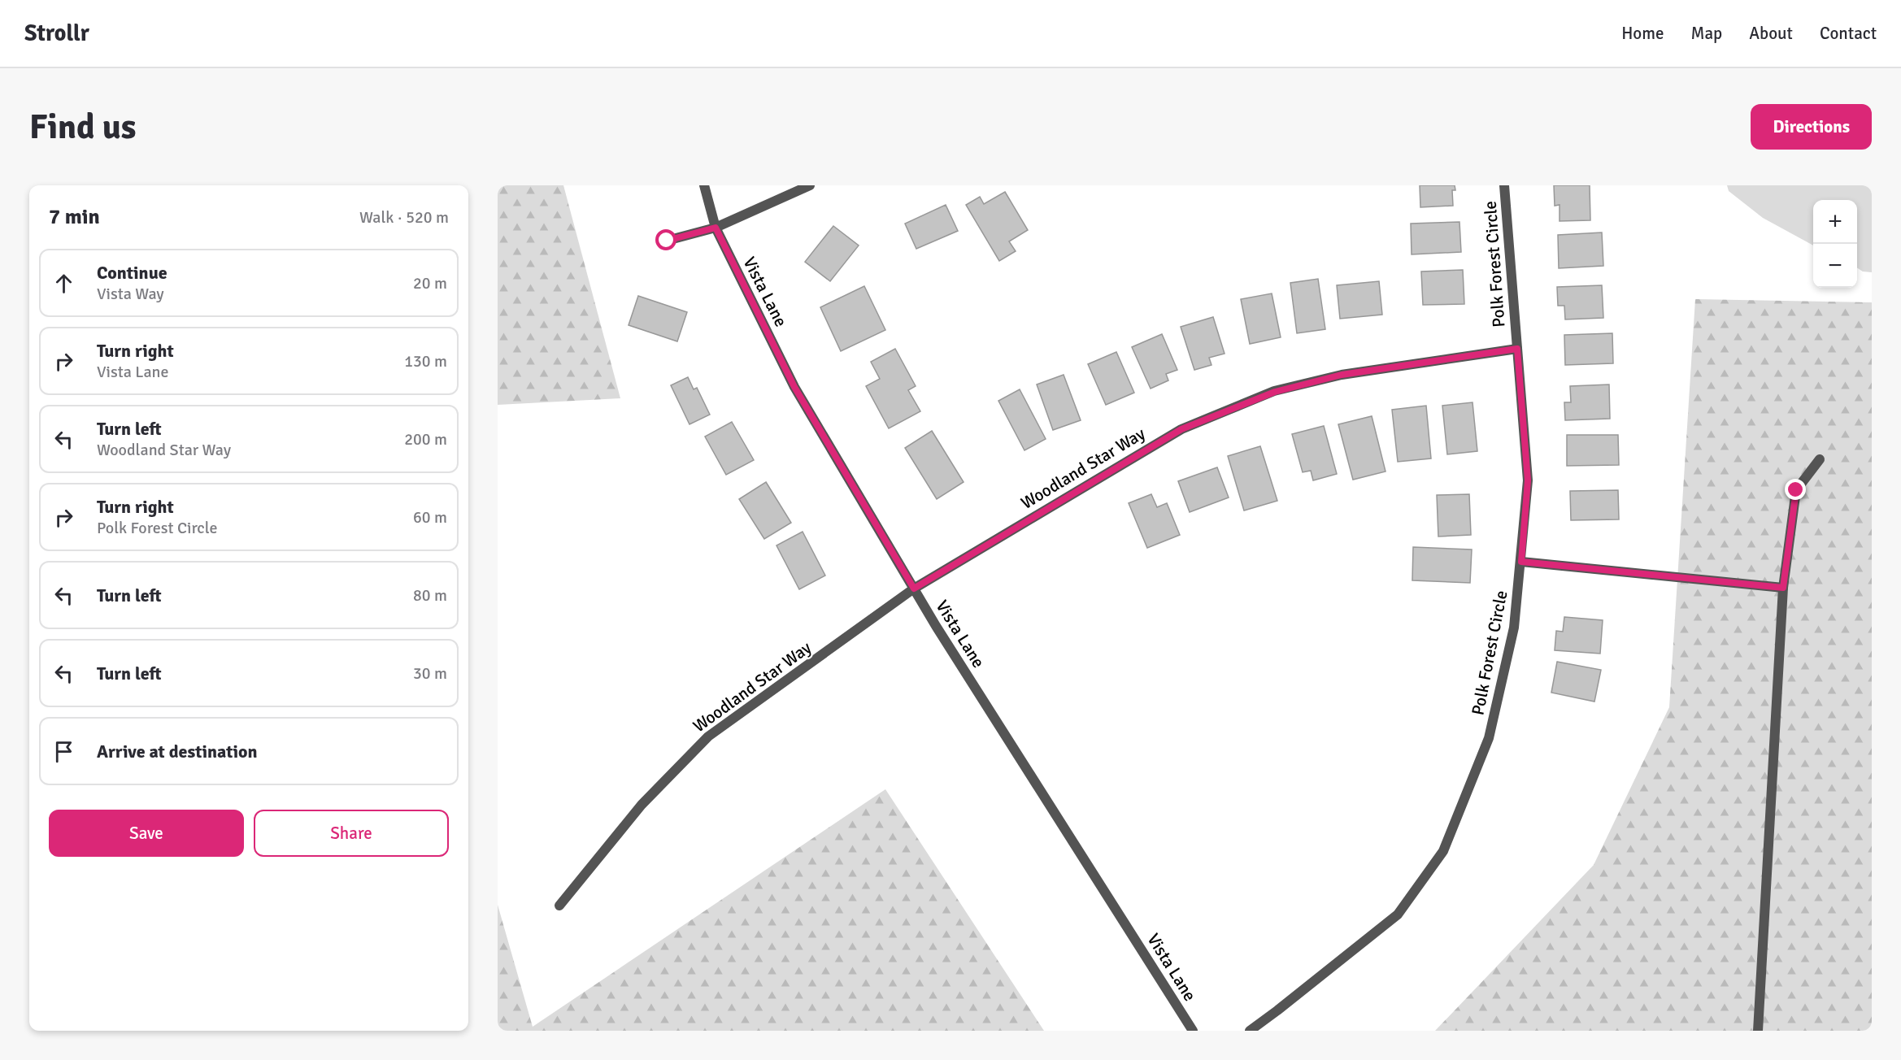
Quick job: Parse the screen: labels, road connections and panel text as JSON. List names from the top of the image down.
{
  "streets": {
    "street": ["Polk Forest Circle", "Vista Lane", "Woodland Star Way"]
  },
  "crossings": [
    ["Polk Forest Circle", "Woodland Star Way"],
    ["Vista Lane", "Woodland Star Way"]
  ],
  "page": {
    "header": "Strollr",
    "nav": [
      "Home",
      "Map",
      "About",
      "Contact"
    ],
    "buttons": [
      "Directions",
      ["Save", "Share"]
    ],
    "title": "Find us",
    "heading": ["7 min", "Walk · 520 m"],
    "map_buttons": ["+", "−"],
    "list": [
      ["Continue", "Vista Way", "20 m"],
      ["Turn right", "Vista Lane", "130 m"],
      ["Turn left", "Woodland Star Way", "200 m"],
      ["Turn right", "Polk Forest Circle", "60 m"],
      ["Turn left", "80 m"],
      ["Turn left", "30 m"],
      "Arrive at destination"
    ]
  }
}
